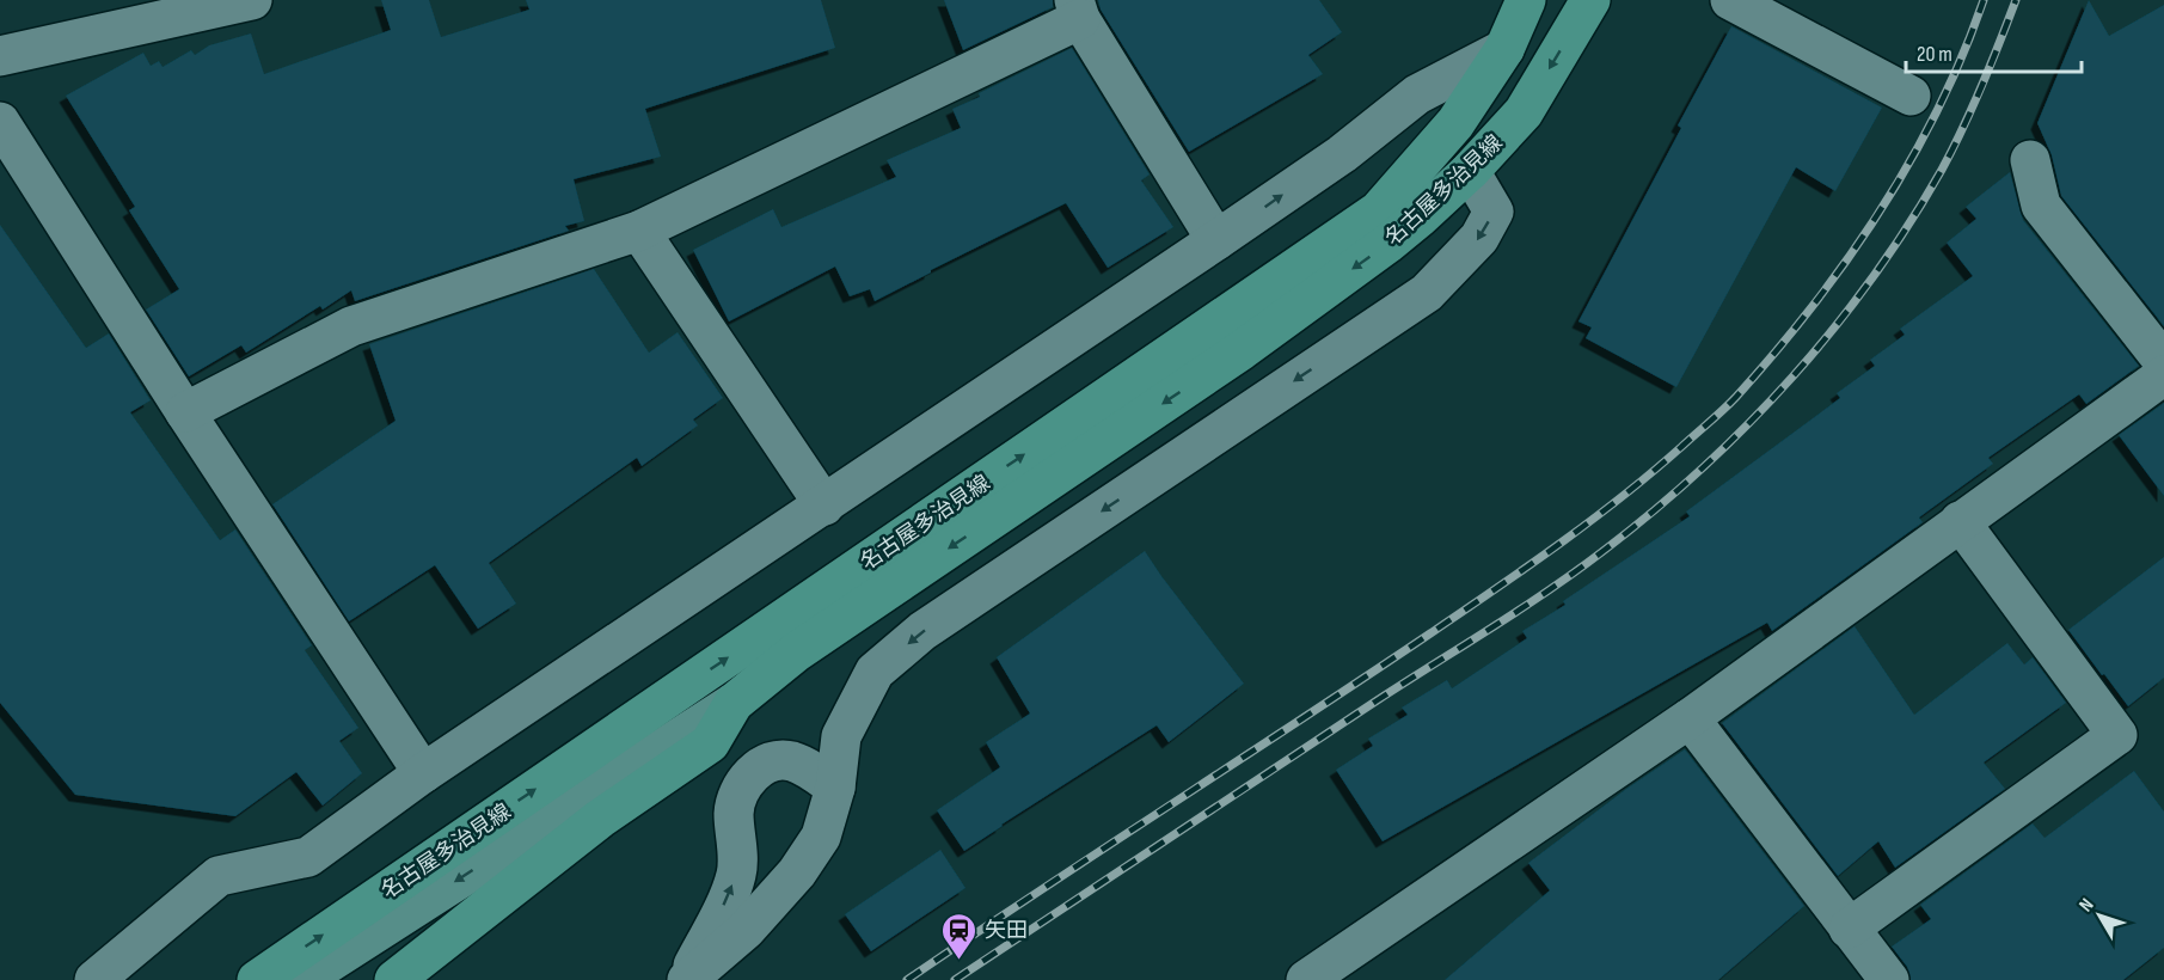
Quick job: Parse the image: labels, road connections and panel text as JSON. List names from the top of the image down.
{
  "streets": {
    "main road": ["名古屋多治見線"]
  },
  "places": {
    "station": ["矢田"]
  },
  "scale_bar": "20 m",
  "north": "top left"
}
